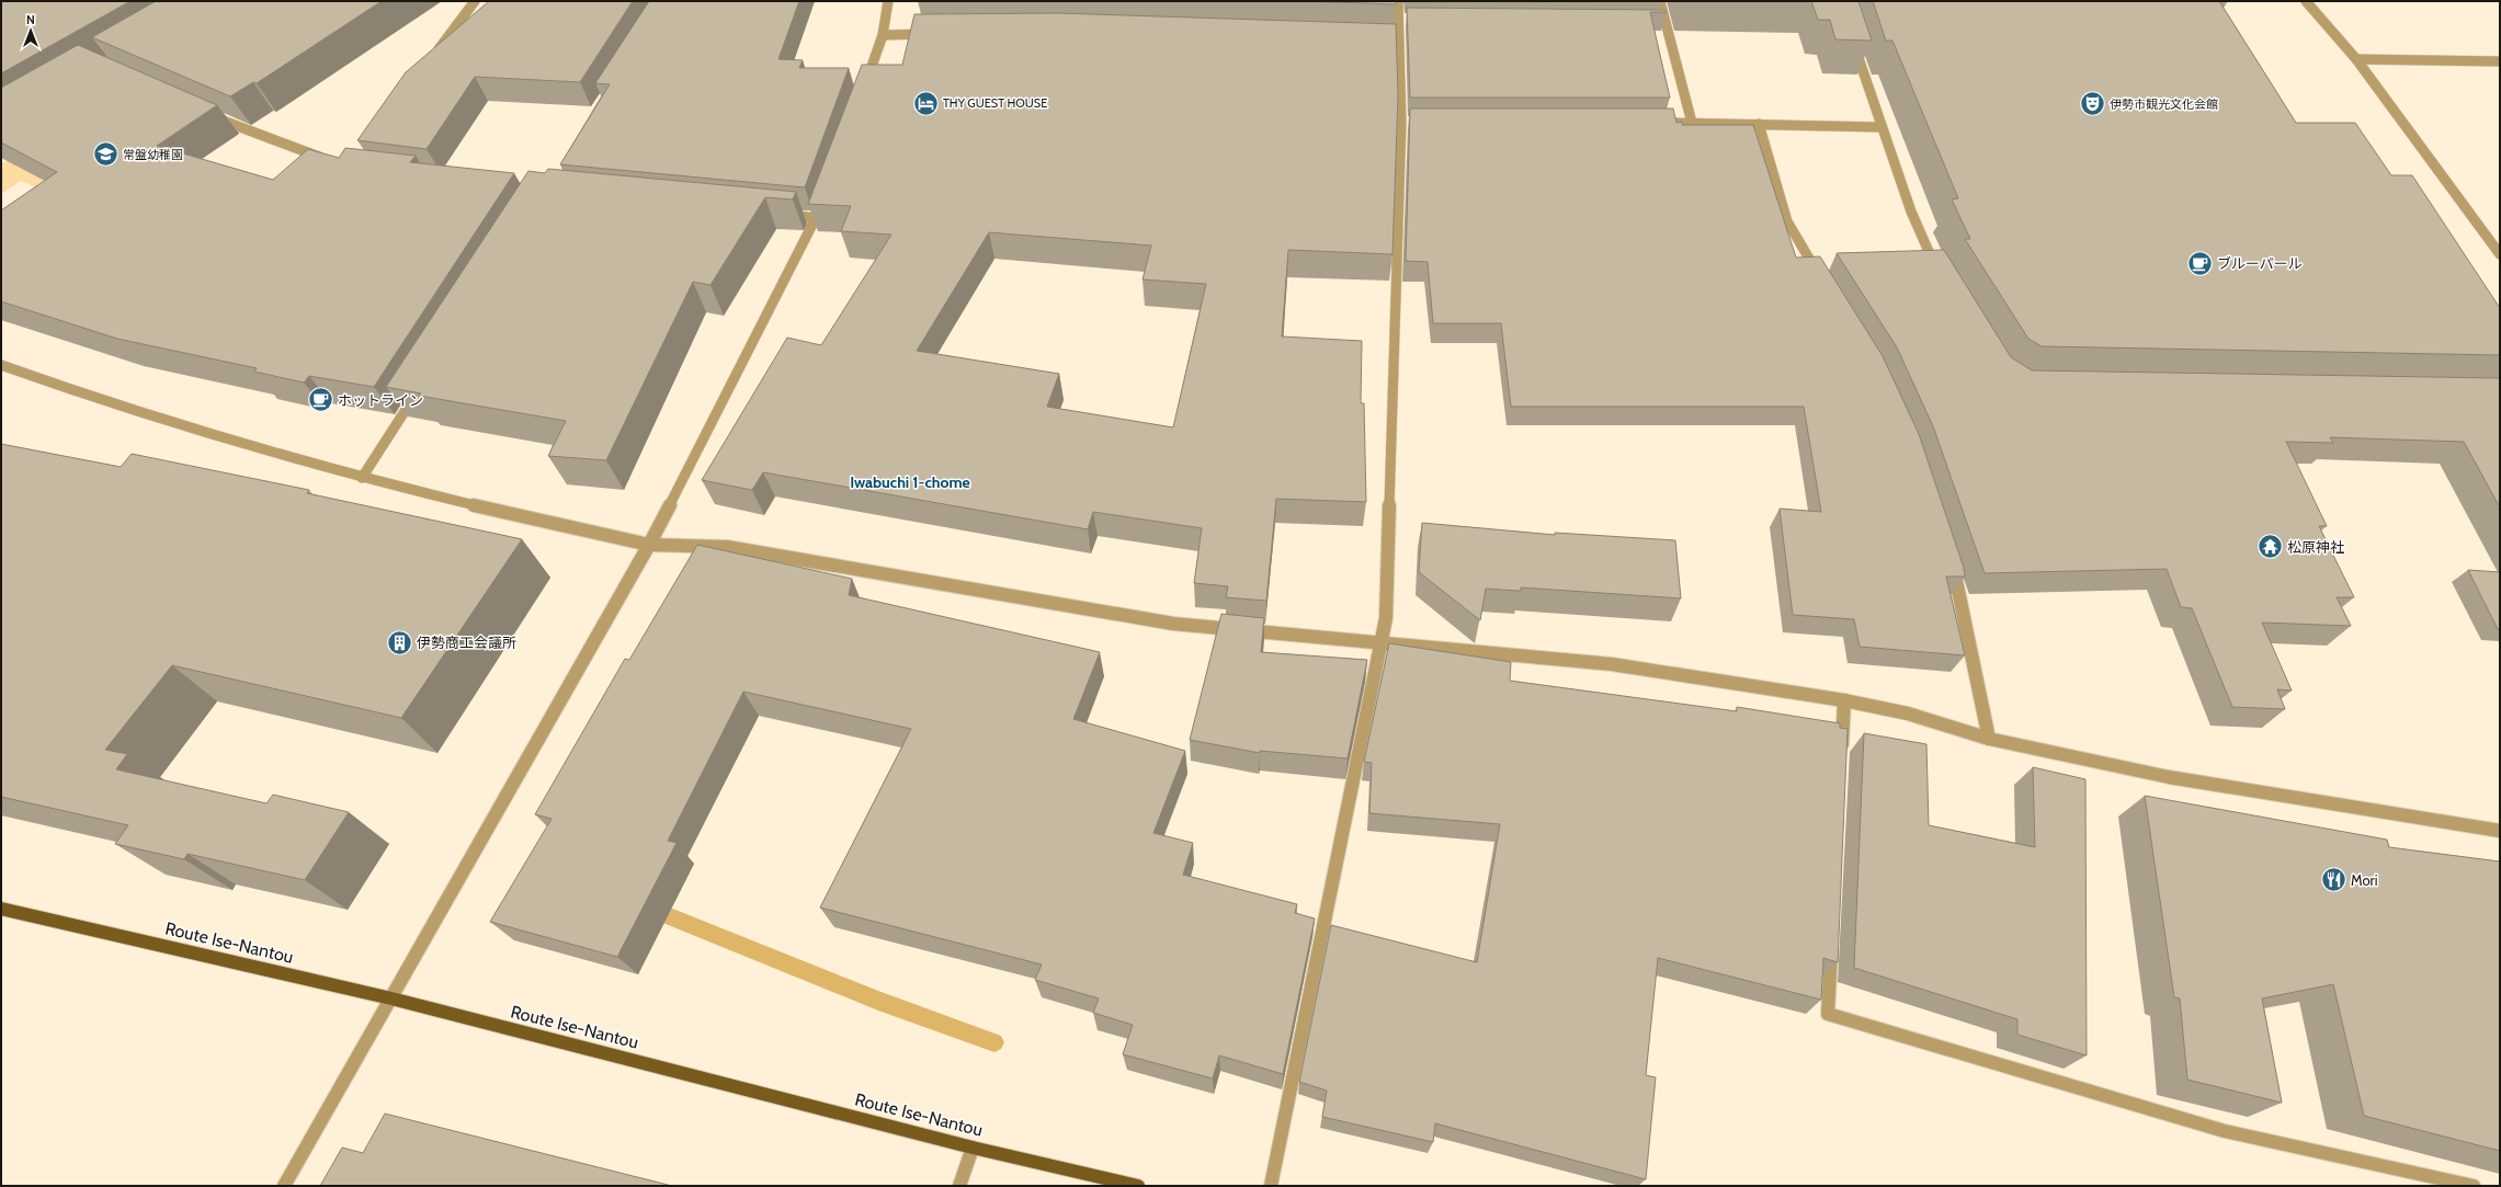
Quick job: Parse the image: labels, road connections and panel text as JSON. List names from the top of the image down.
{
  "streets": {
    "main road": ["Route Ise-Nantou"]
  },
  "districts": ["Iwabuchi 1-chome"],
  "places": {
    "hotel": ["THY GUEST HOUSE"],
    "theatre": ["伊勢市観光文化会館"],
    "school or university": ["常盤幼稚園"],
    "cafe": ["ブルーパール", "ホットライン"],
    "temple": ["松原神社"],
    "building": ["伊勢商工会議所"],
    "restaurant": ["Mori"]
  },
  "north": "top"
}
